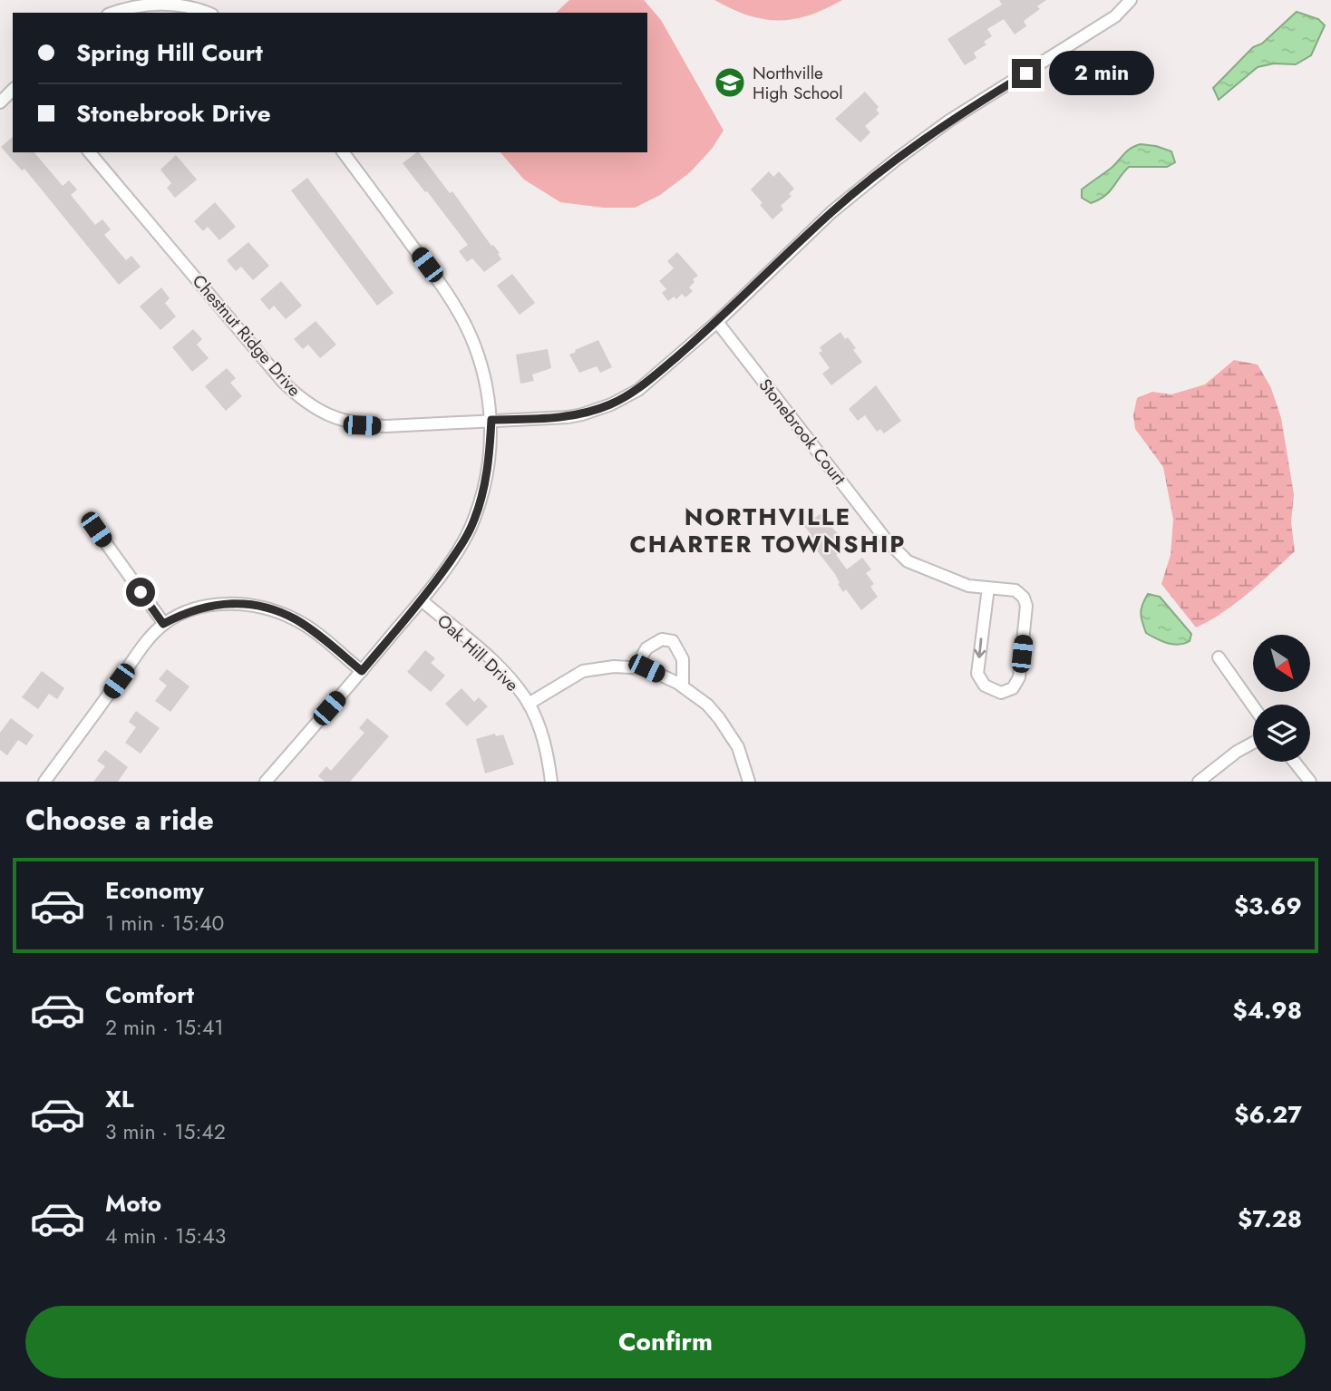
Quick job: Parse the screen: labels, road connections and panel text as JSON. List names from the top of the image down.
{
  "streets": {
    "street": ["Chestnut Ridge Drive", "Stonebrook Court", "Oak Hill Drive"]
  },
  "crossings": [
    ["Chestnut Ridge Drive", "Stonebrook Court"]
  ],
  "districts": ["NORTHVILLE CHARTER TOWNSHIP"],
  "places": {
    "school or university": ["Northville High School"]
  },
  "north": "bottom right",
  "page": {
    "banner": ["Spring Hill Court", "Stonebrook Drive"],
    "bubble": "2 min",
    "heading": "Choose a ride",
    "list": [
      {
        "name": "Economy",
        "note": "1 min · 15:40",
        "value": "$3.69"
      },
      {
        "name": "Comfort",
        "note": "2 min · 15:41",
        "value": "$4.98"
      },
      {
        "name": "XL",
        "note": "3 min · 15:42",
        "value": "$6.27"
      },
      {
        "name": "Moto",
        "note": "4 min · 15:43",
        "value": "$7.28"
      }
    ],
    "buttons": "Confirm"
  }
}
